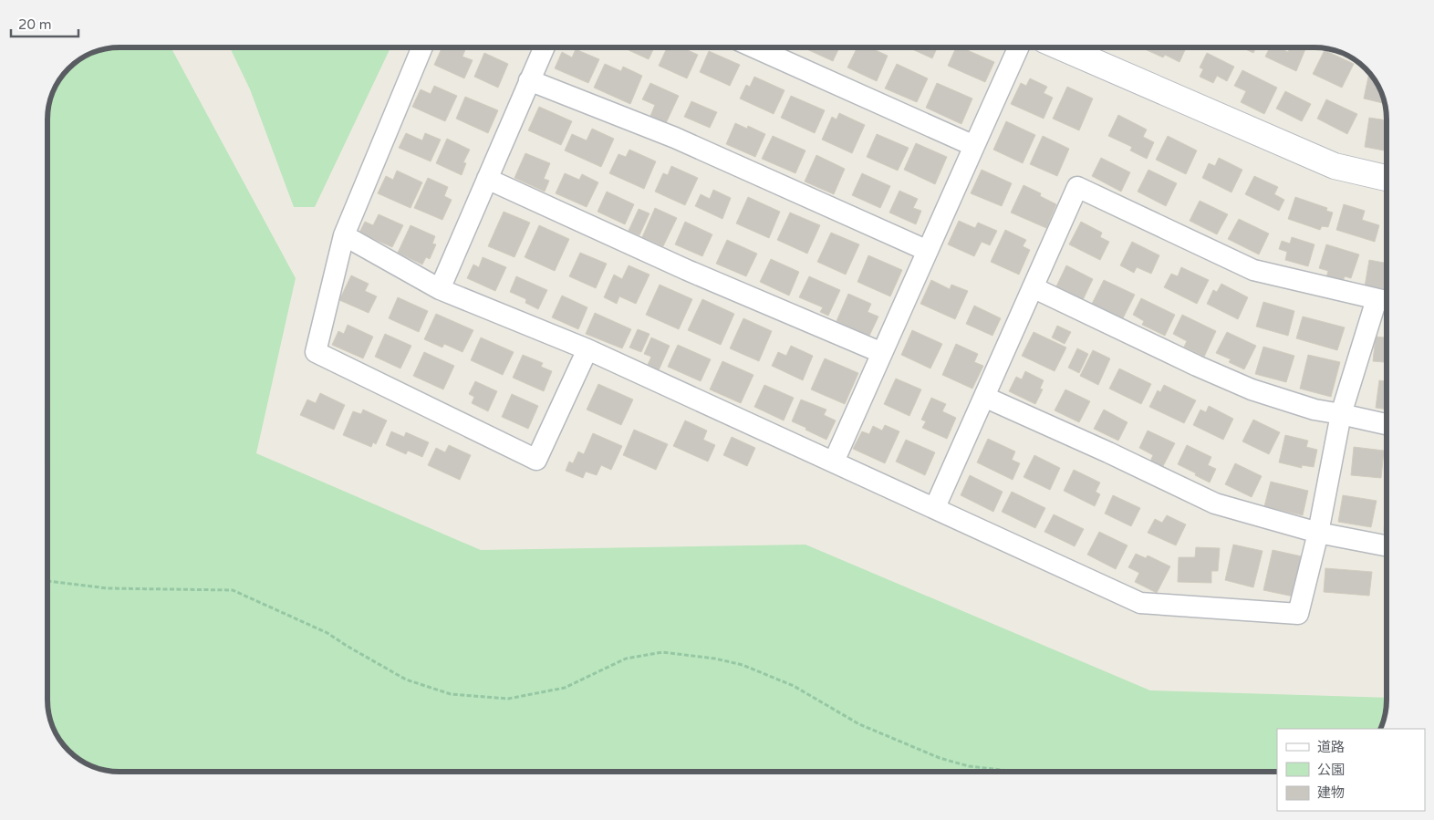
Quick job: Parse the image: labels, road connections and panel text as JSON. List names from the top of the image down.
{
  "legend": ["道路", "公園", "建物"],
  "scale_bar": "20 m"
}
